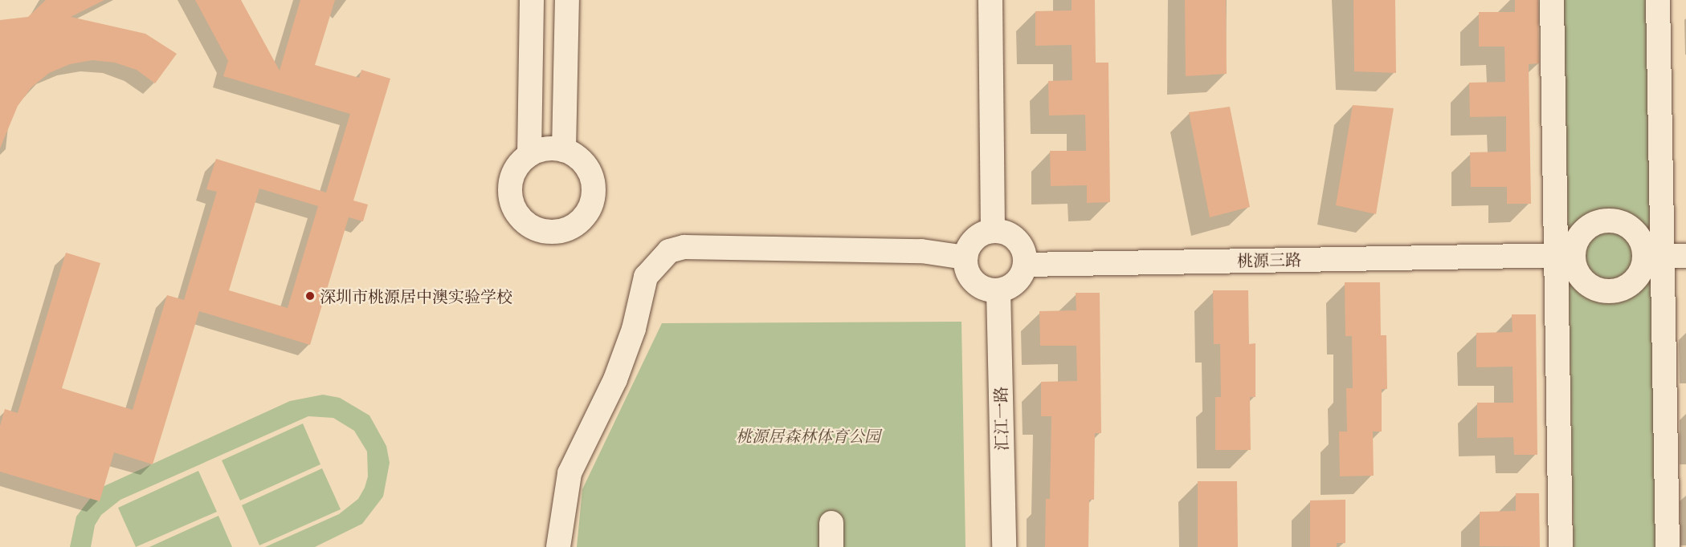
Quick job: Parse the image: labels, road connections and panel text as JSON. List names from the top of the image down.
{
  "streets": {
    "street": ["桃源三路", "汇江一路"]
  },
  "crossings": [
    ["桃源三路", "汇江一路"]
  ],
  "parks": ["桃源居森林体育公园"],
  "places": ["深圳市桃源居中澳实验学校"]
}
